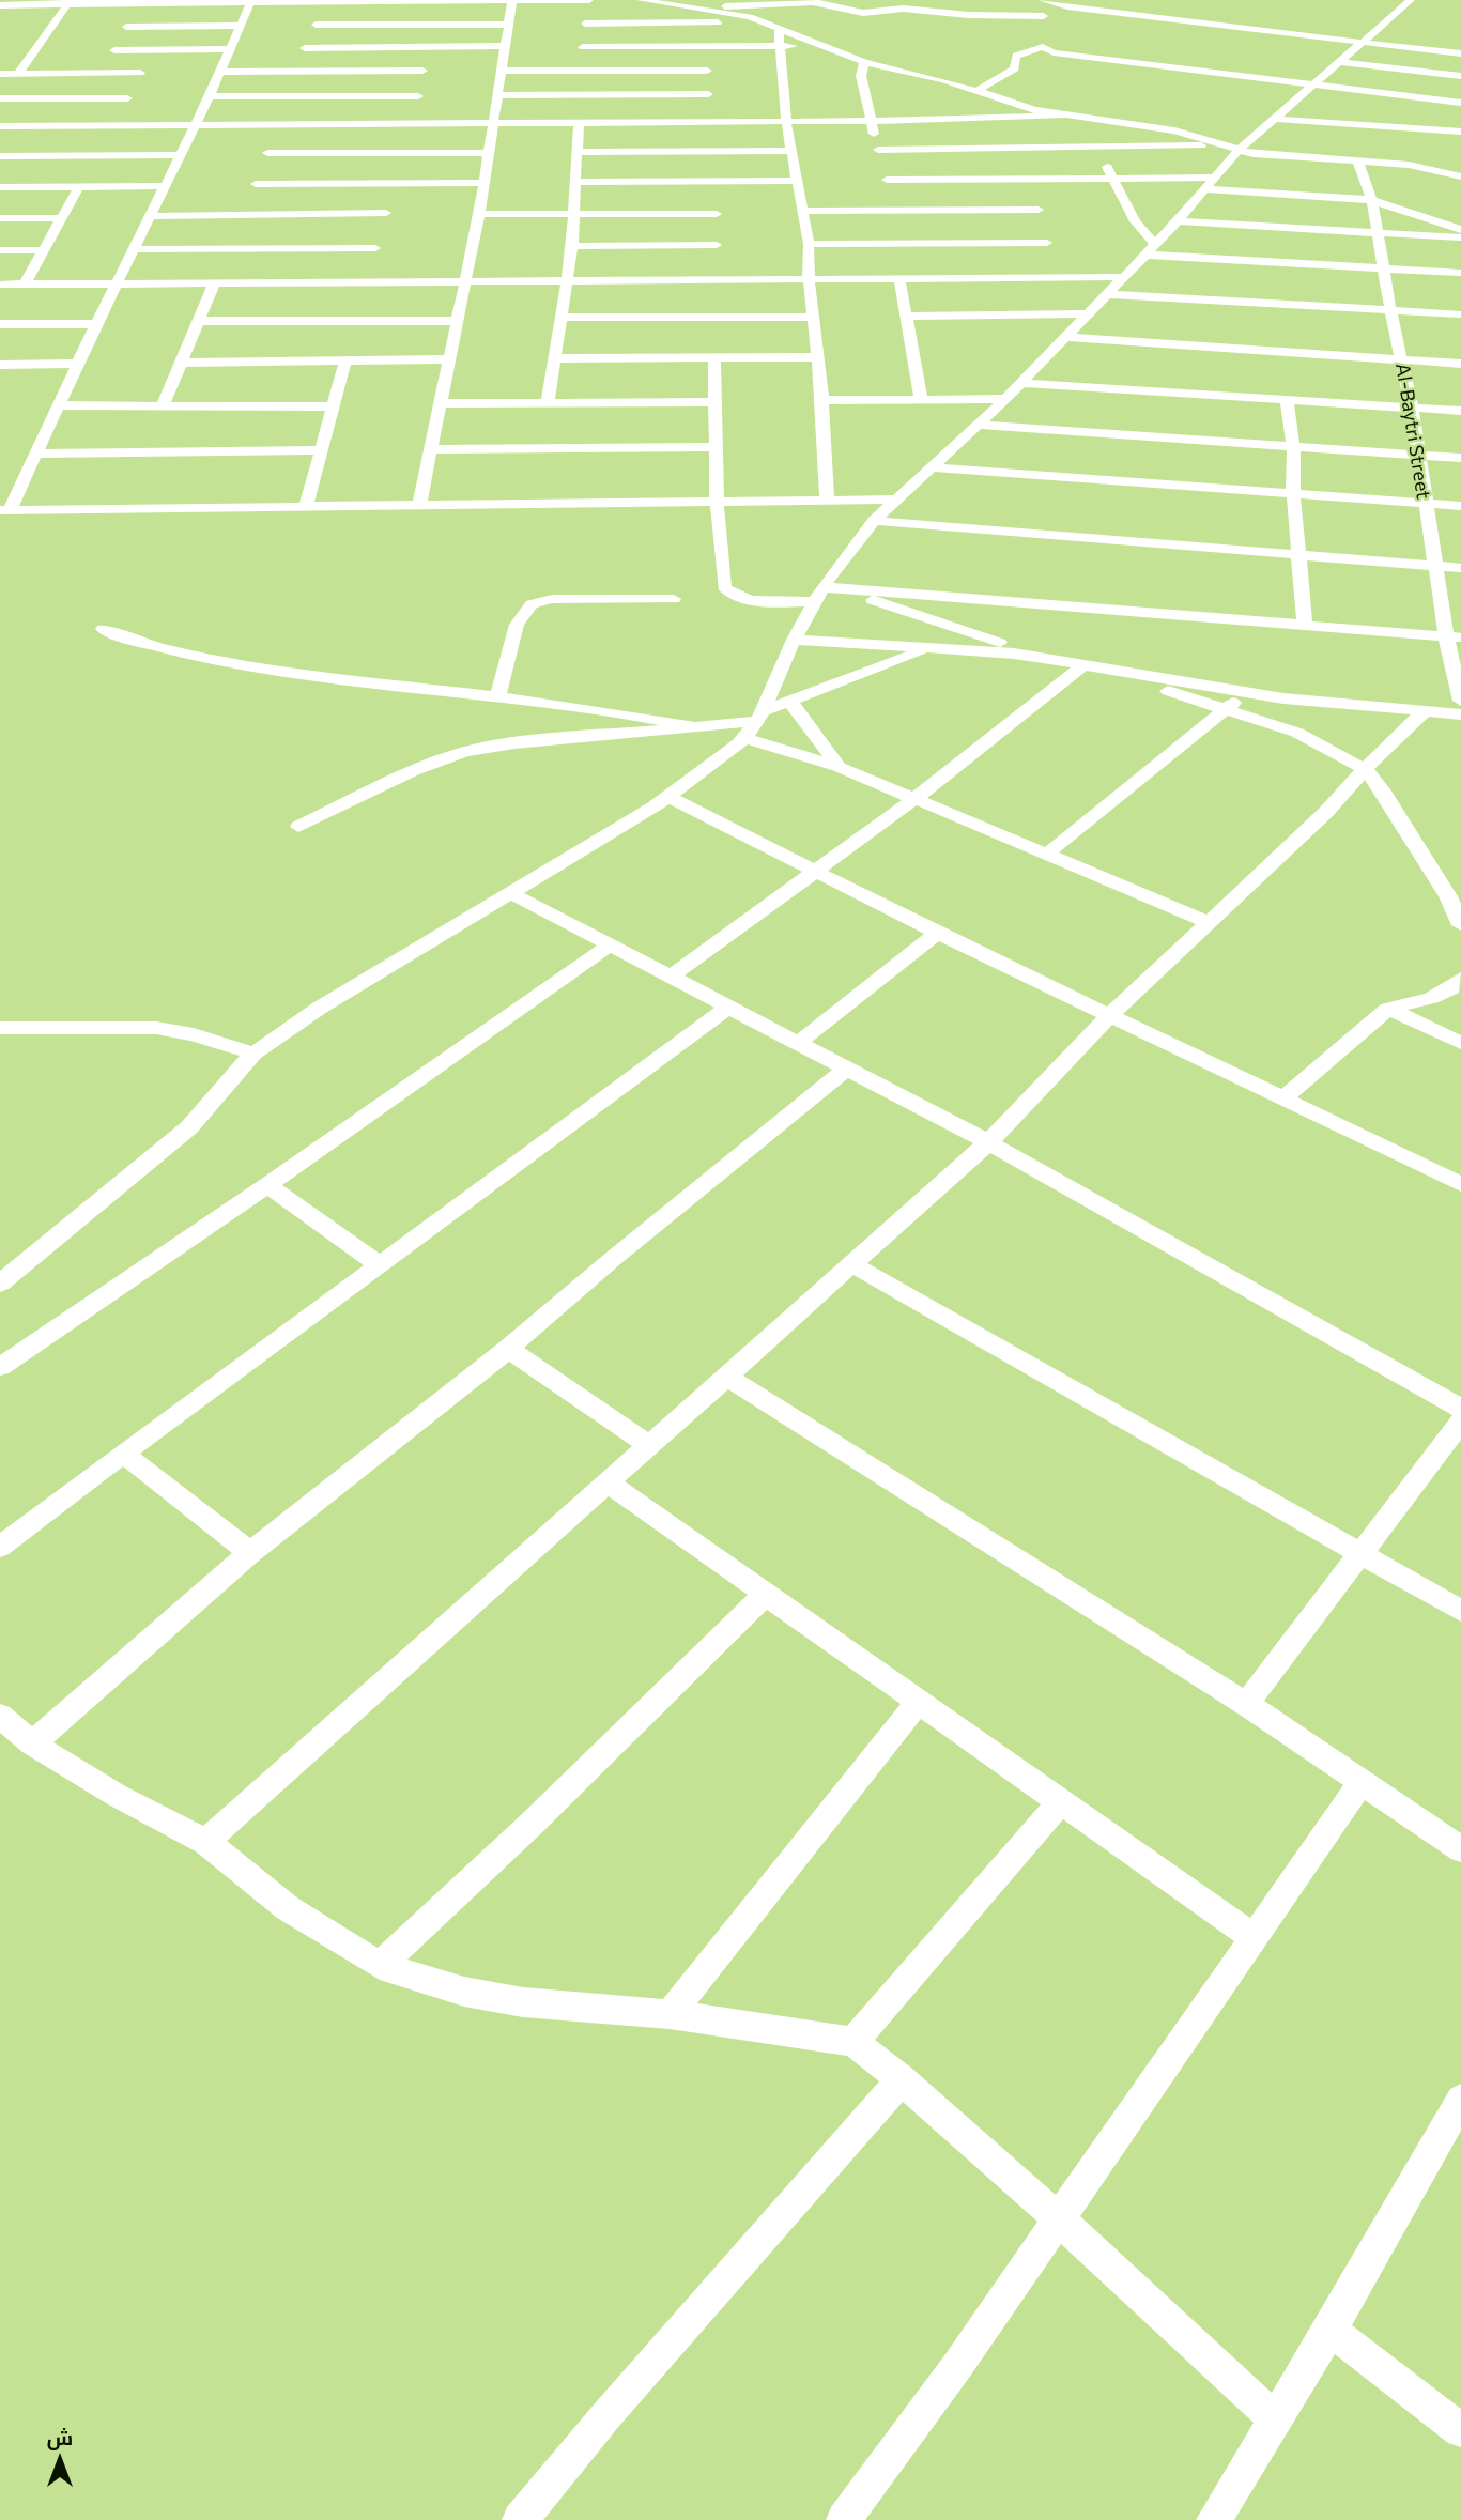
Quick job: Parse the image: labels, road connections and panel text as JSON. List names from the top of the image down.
{
  "streets": {
    "street": ["Al-Baytri Street"]
  },
  "north": "top"
}
